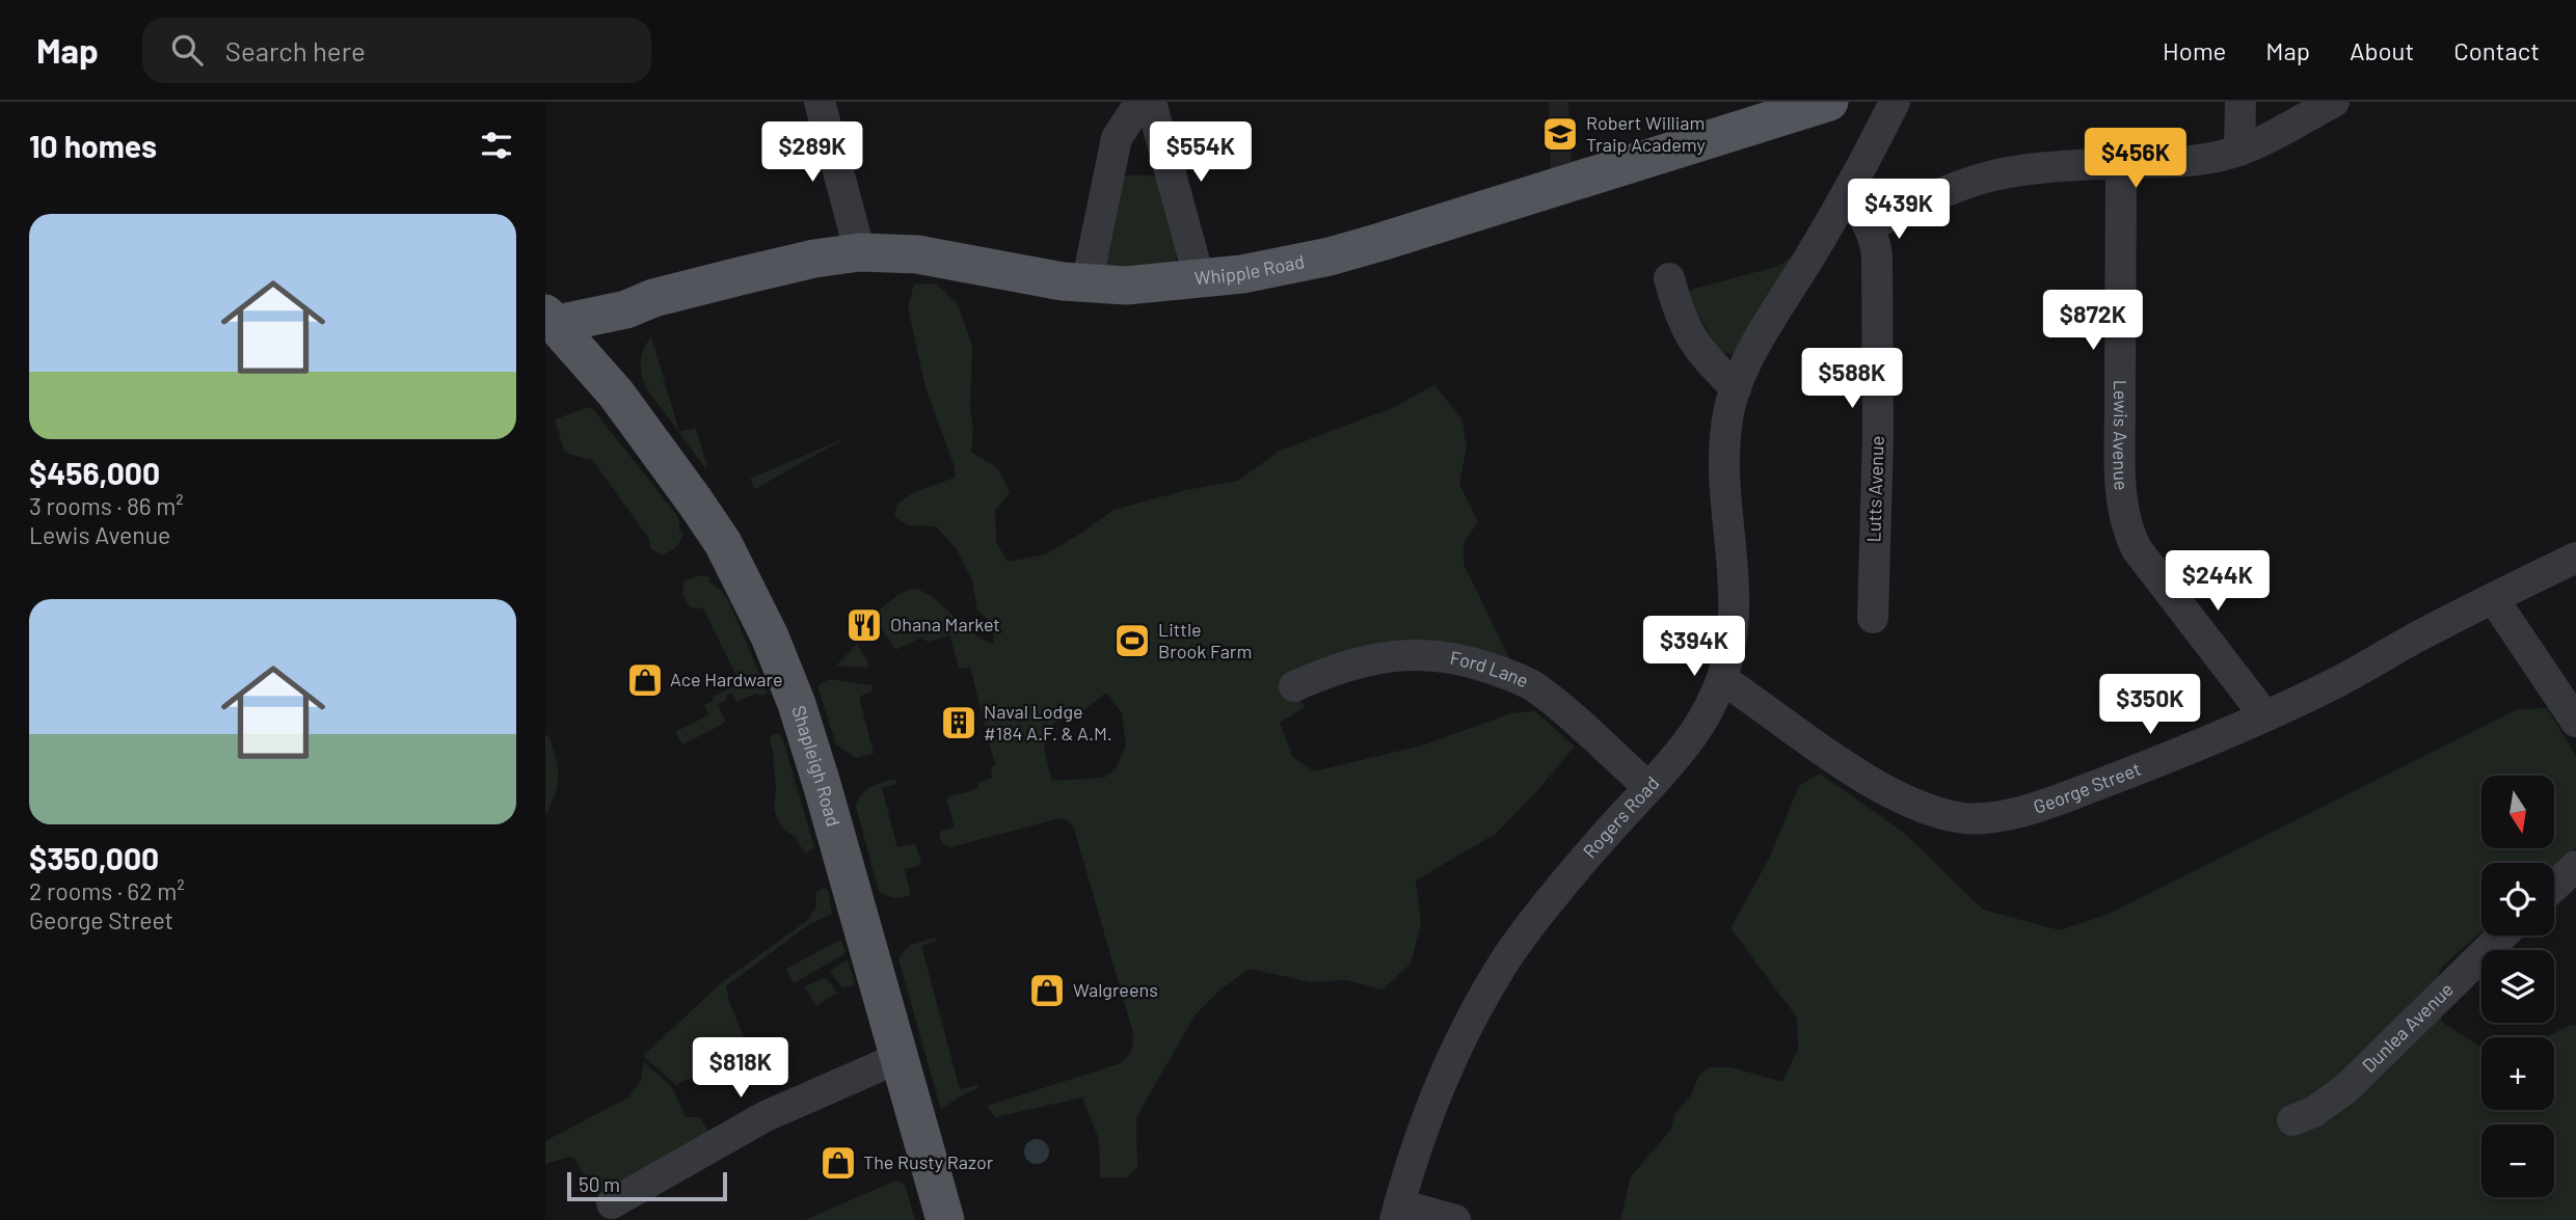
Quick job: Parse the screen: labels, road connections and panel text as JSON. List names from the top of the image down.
{
  "streets": {
    "main road": ["Whipple Road", "Shapleigh Road"],
    "street": [
      "Lewis Avenue",
      "Lutts Avenue",
      "Ford Lane",
      "George Street",
      "Rogers Road",
      "Dunlea Avenue"
    ]
  },
  "crossings": [
    ["Whipple Road", "Shapleigh Road"],
    ["Lewis Avenue", "George Street"],
    ["Lutts Avenue", "Rogers Road"],
    ["Ford Lane", "Rogers Road"],
    ["George Street", "Rogers Road"]
  ],
  "places": {
    "school or university": ["Robert William Traip Academy"],
    "restaurant": ["Ohana Market"],
    "sports": ["Little Brook Farm"],
    "shop": ["Ace Hardware", "Walgreens", "The Rusty Razor"],
    "building": ["Naval Lodge #184 A.F. & A.M."]
  },
  "scale_bar": "50 m",
  "north": "bottom",
  "page": {
    "header": "Map",
    "search": "Search here",
    "nav": [
      "Home",
      "Map",
      "About",
      "Contact"
    ],
    "heading": "10 homes",
    "price": [
      "$289K",
      "$554K",
      "$456K",
      "$439K",
      "$872K",
      "$588K",
      "$244K",
      "$394K",
      "$350K",
      "$818K"
    ],
    "list": [
      {
        "name": "$456,000",
        "note": "3 rooms · 86 m² · Lewis Avenue"
      },
      {
        "name": "$350,000",
        "note": "2 rooms · 62 m² · George Street"
      }
    ],
    "map_buttons": ["+", "−"],
    "scale": "50 m"
  }
}
